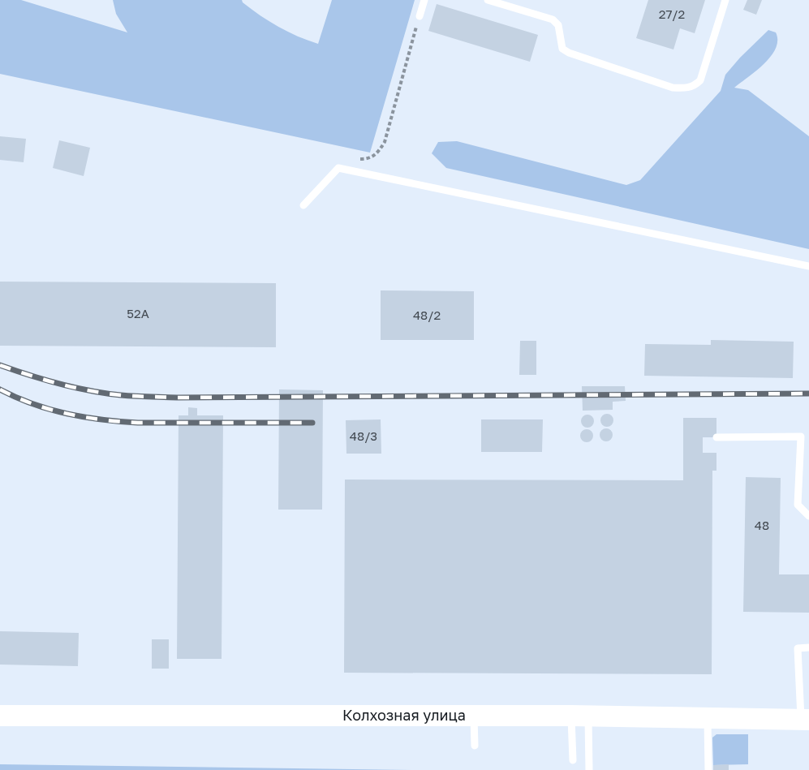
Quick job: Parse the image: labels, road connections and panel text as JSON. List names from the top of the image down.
{
  "streets": {
    "street": ["Колхозная улица"]
  },
  "house_numbers": [
    "27/2",
    "52А",
    "48/2",
    "48/3",
    "48"
  ]
}
